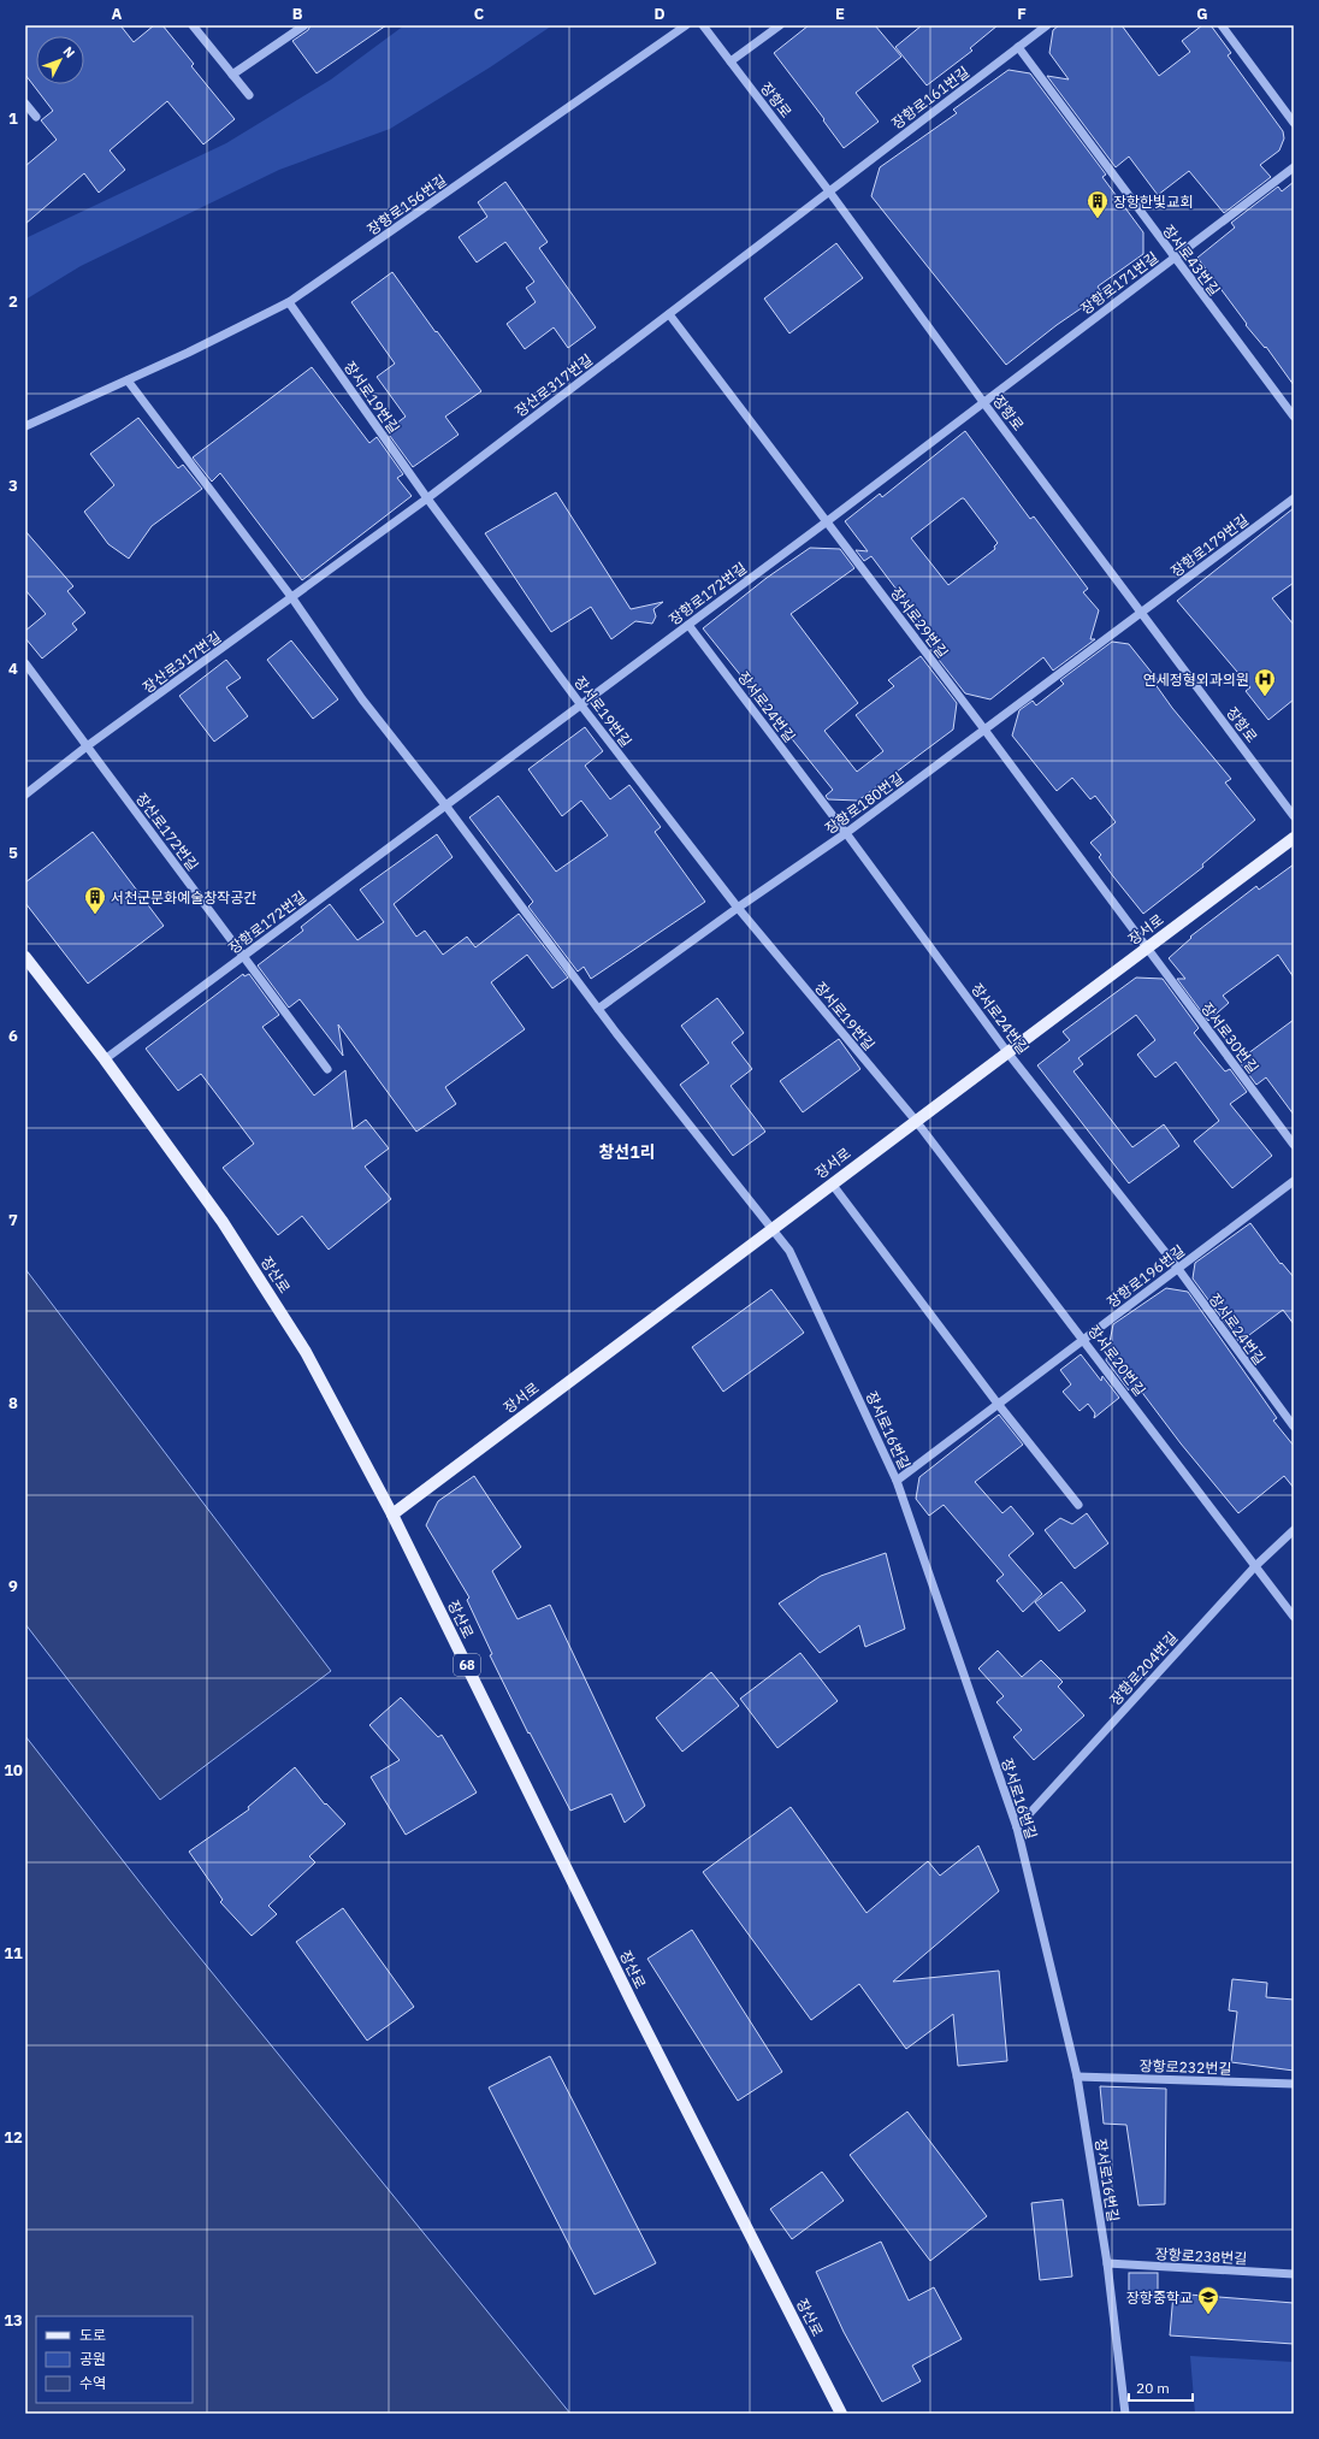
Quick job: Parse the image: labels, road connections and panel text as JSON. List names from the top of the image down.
{
  "streets": {
    "main road": ["장서로", "장산로", "68"],
    "street": [
      "장항로161번길",
      "장항로",
      "장항로156번길",
      "장서로43번길",
      "장항로171번길",
      "장산로317번길",
      "장서로19번길",
      "장항로179번길",
      "장항로172번길",
      "장서로29번길",
      "장서로24번길",
      "장항로180번길",
      "장산로172번길",
      "장서로30번길",
      "장항로196번길",
      "장서로20번길",
      "장서로16번길",
      "장항로204번길",
      "장항로232번길",
      "장항로238번길"
    ]
  },
  "crossings": [
    ["장항로161번길", "장항로"],
    ["장항로161번길", "장서로43번길"],
    ["장항로161번길", "장산로317번길"],
    ["장항로", "장항로171번길"],
    ["장항로", "장산로317번길"],
    ["장항로", "장항로179번길"],
    ["장항로", "장항로172번길"],
    ["장항로", "장항로180번길"],
    ["장항로156번길", "장서로19번길"],
    ["장서로43번길", "장항로171번길"],
    ["장항로171번길", "장항로172번길"],
    ["장산로317번길", "장서로19번길"],
    ["장산로317번길", "장서로29번길"],
    ["장산로317번길", "장산로172번길"],
    ["장서로19번길", "장항로172번길"],
    ["장서로19번길", "장항로180번길"],
    ["장서로19번길", "장서로"],
    ["장서로19번길", "장서로20번길"],
    ["장항로179번길", "장항로180번길"],
    ["장항로172번길", "장서로29번길"],
    ["장항로172번길", "장서로24번길"],
    ["장항로172번길", "장산로172번길"],
    ["장항로172번길", "장산로"],
    ["장항로172번길", "장서로16번길"],
    ["장서로29번길", "장항로180번길"],
    ["장서로29번길", "장서로"],
    ["장서로29번길", "장서로30번길"],
    ["장서로24번길", "장항로180번길"],
    ["장서로24번길", "장서로"],
    ["장서로24번길", "장항로196번길"],
    ["장항로180번길", "장서로16번길"],
    ["장서로", "장서로30번길"],
    ["장서로", "장산로"],
    ["장서로", "장서로20번길"],
    ["장서로", "장서로16번길"],
    ["장항로196번길", "장서로20번길"],
    ["장항로196번길", "장서로16번길"],
    ["장서로20번길", "장항로204번길"],
    ["장서로16번길", "장항로204번길"],
    ["장서로16번길", "장항로232번길"],
    ["장서로16번길", "장항로238번길"]
  ],
  "districts": ["창선1리"],
  "places": {
    "building": ["장항한빛교회", "서천군문화예술창작공간"],
    "hospital": ["연세정형외과의원"],
    "school or university": ["장항중학교"]
  },
  "legend": ["도로", "공원", "수역"],
  "scale_bar": "20 m",
  "north": "top right",
  "grid": {
    "columns": [
      "A",
      "B",
      "C",
      "D",
      "E",
      "F",
      "G"
    ],
    "rows": [
      "1",
      "2",
      "3",
      "4",
      "5",
      "6",
      "7",
      "8",
      "9",
      "10",
      "11",
      "12",
      "13"
    ]
  }
}
